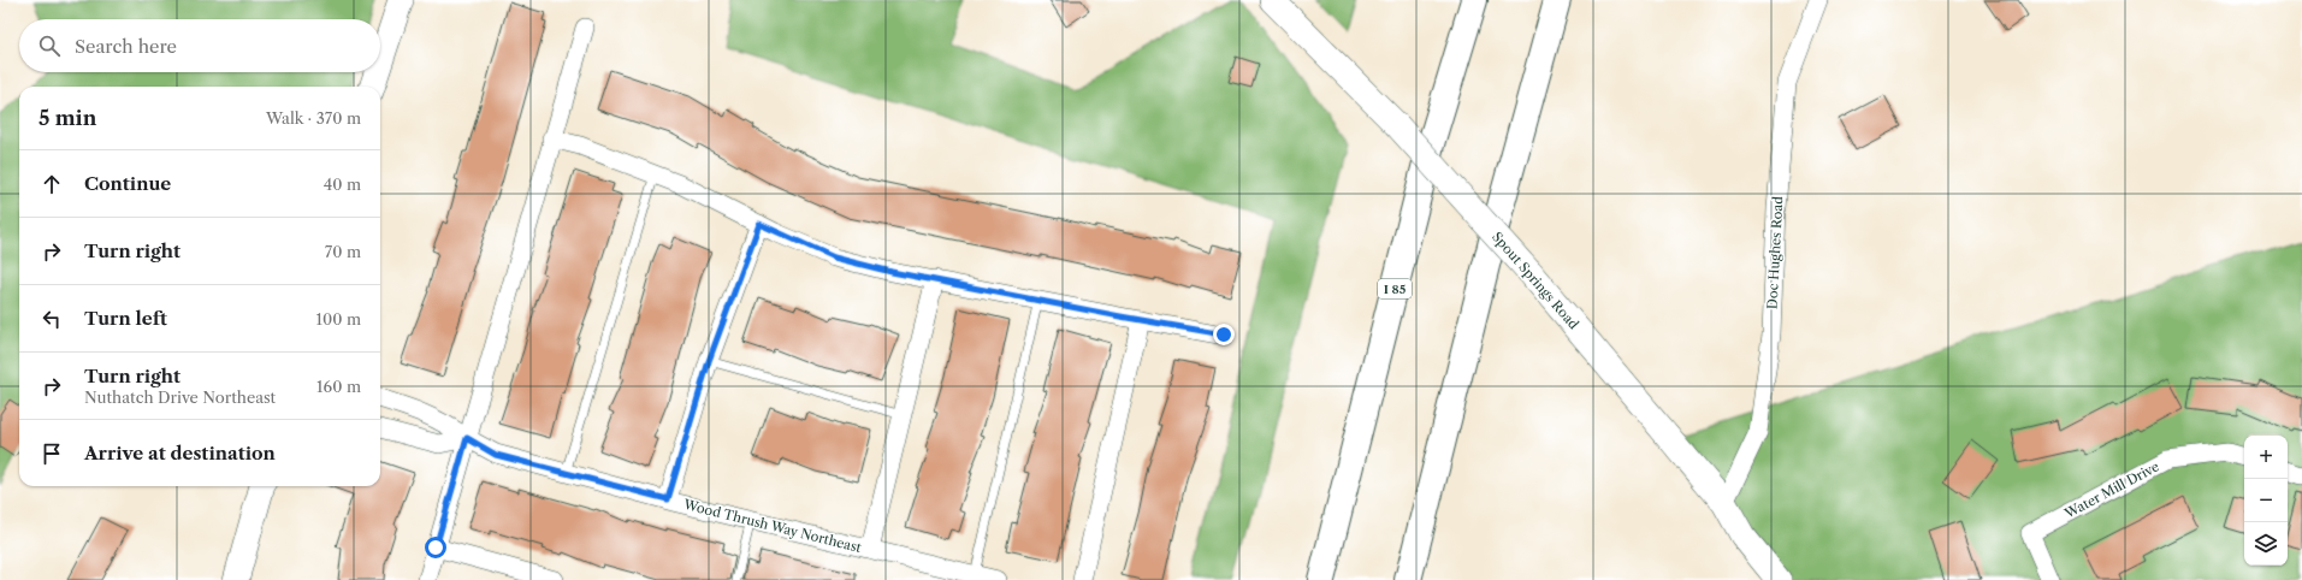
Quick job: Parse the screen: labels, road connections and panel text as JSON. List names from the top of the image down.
{
  "streets": {
    "highway": ["I 85"],
    "street": [
      "Doc Hughes Road",
      "Spout Springs Road",
      "Water Mill Drive",
      "Wood Thrush Way Northeast"
    ]
  },
  "crossings": [
    ["Doc Hughes Road", "Spout Springs Road"]
  ],
  "page": {
    "search": "Search here",
    "heading": ["5 min", "Walk · 370 m"],
    "list": [
      ["Continue", "40 m"],
      ["Turn right", "70 m"],
      ["Turn left", "100 m"],
      ["Turn right", "Nuthatch Drive Northeast", "160 m"],
      "Arrive at destination"
    ],
    "map_buttons": ["+", "−"]
  }
}
